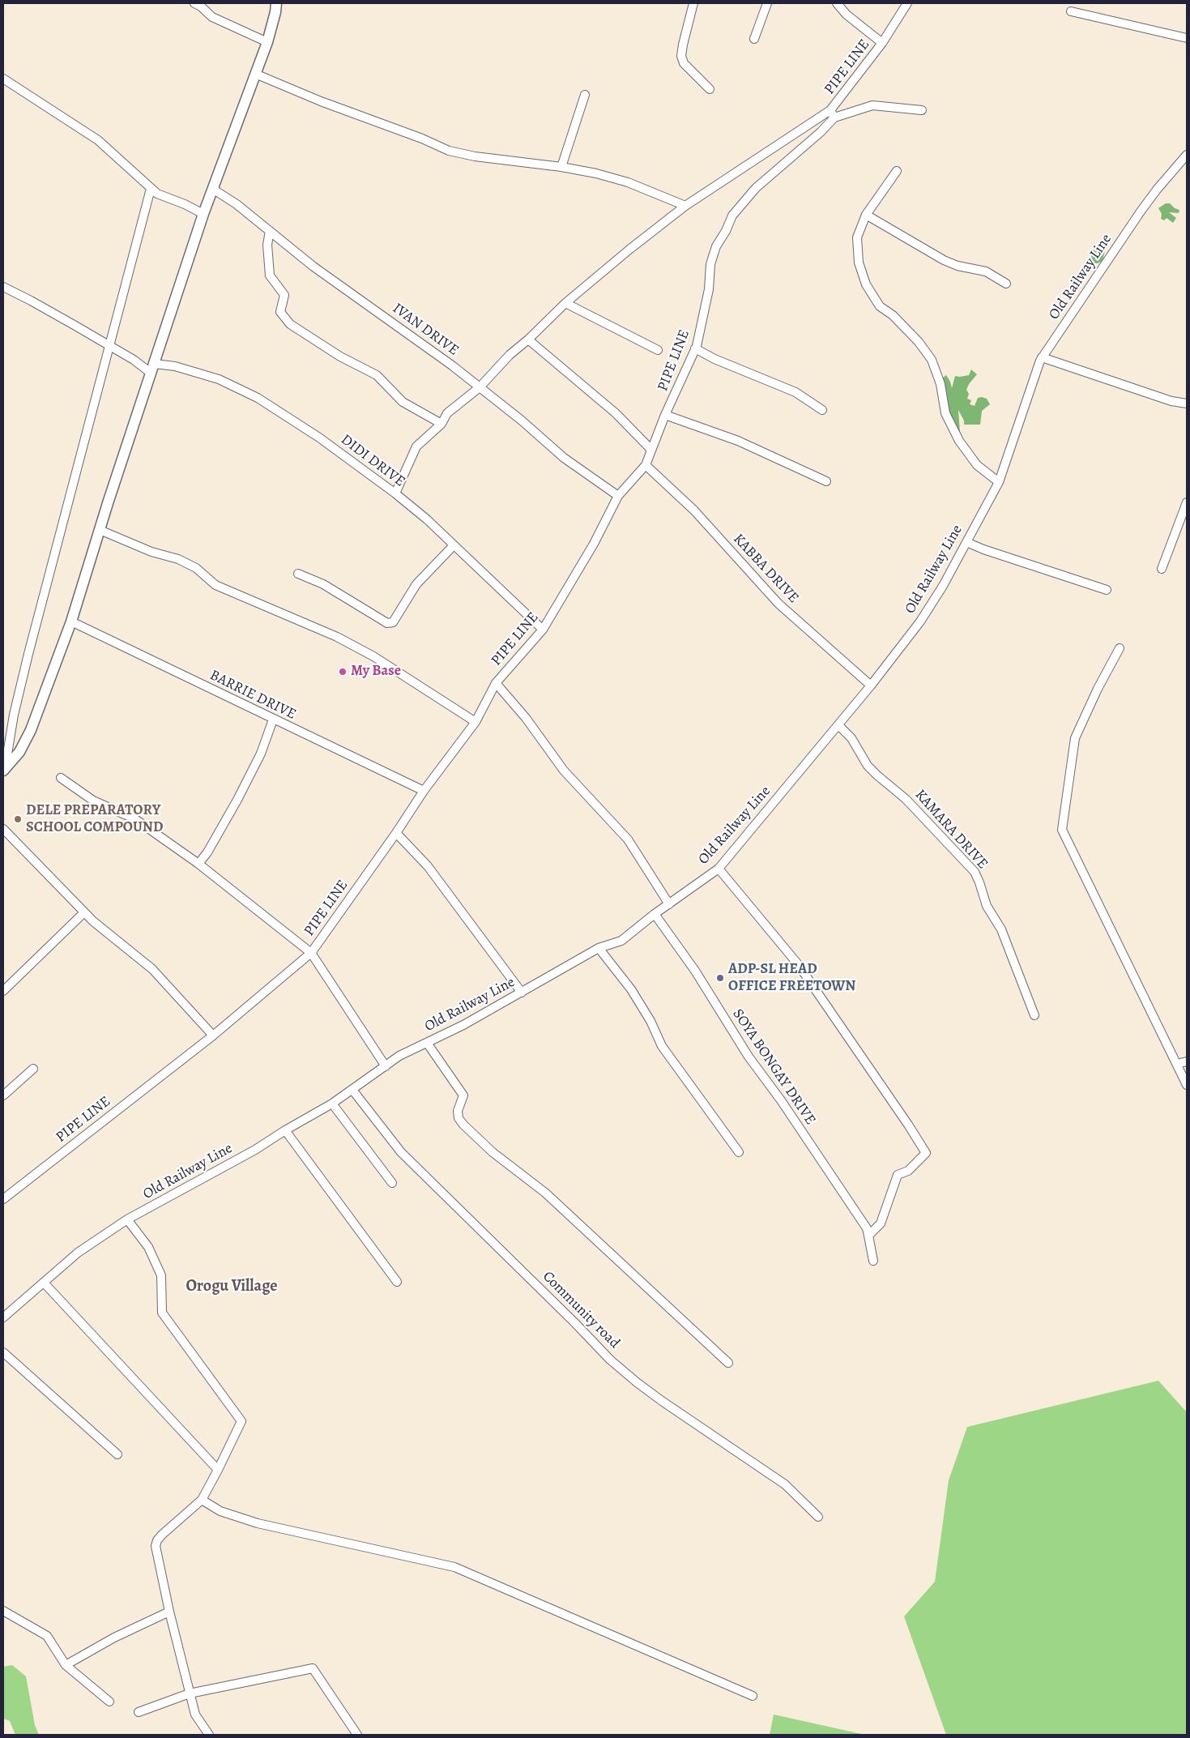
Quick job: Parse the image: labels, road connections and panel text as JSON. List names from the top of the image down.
{
  "streets": {
    "street": [
      "PIPE LINE",
      "Old Railway Line",
      "IVAN DRIVE",
      "DIDI DRIVE",
      "KABBA DRIVE",
      "BARRIE DRIVE",
      "KAMARA DRIVE",
      "SOYA BONGAY DRIVE",
      "Community road"
    ]
  },
  "crossings": [
    ["PIPE LINE", "IVAN DRIVE"],
    ["PIPE LINE", "DIDI DRIVE"],
    ["PIPE LINE", "KABBA DRIVE"],
    ["PIPE LINE", "BARRIE DRIVE"],
    ["Old Railway Line", "KABBA DRIVE"],
    ["Old Railway Line", "KAMARA DRIVE"],
    ["Old Railway Line", "SOYA BONGAY DRIVE"],
    ["Old Railway Line", "Community road"]
  ],
  "districts": ["Orogu Village"],
  "places": ["My Base", "DELE PREPARATORY SCHOOL COMPOUND", "ADP-SL HEAD OFFICE FREETOWN"]
}
